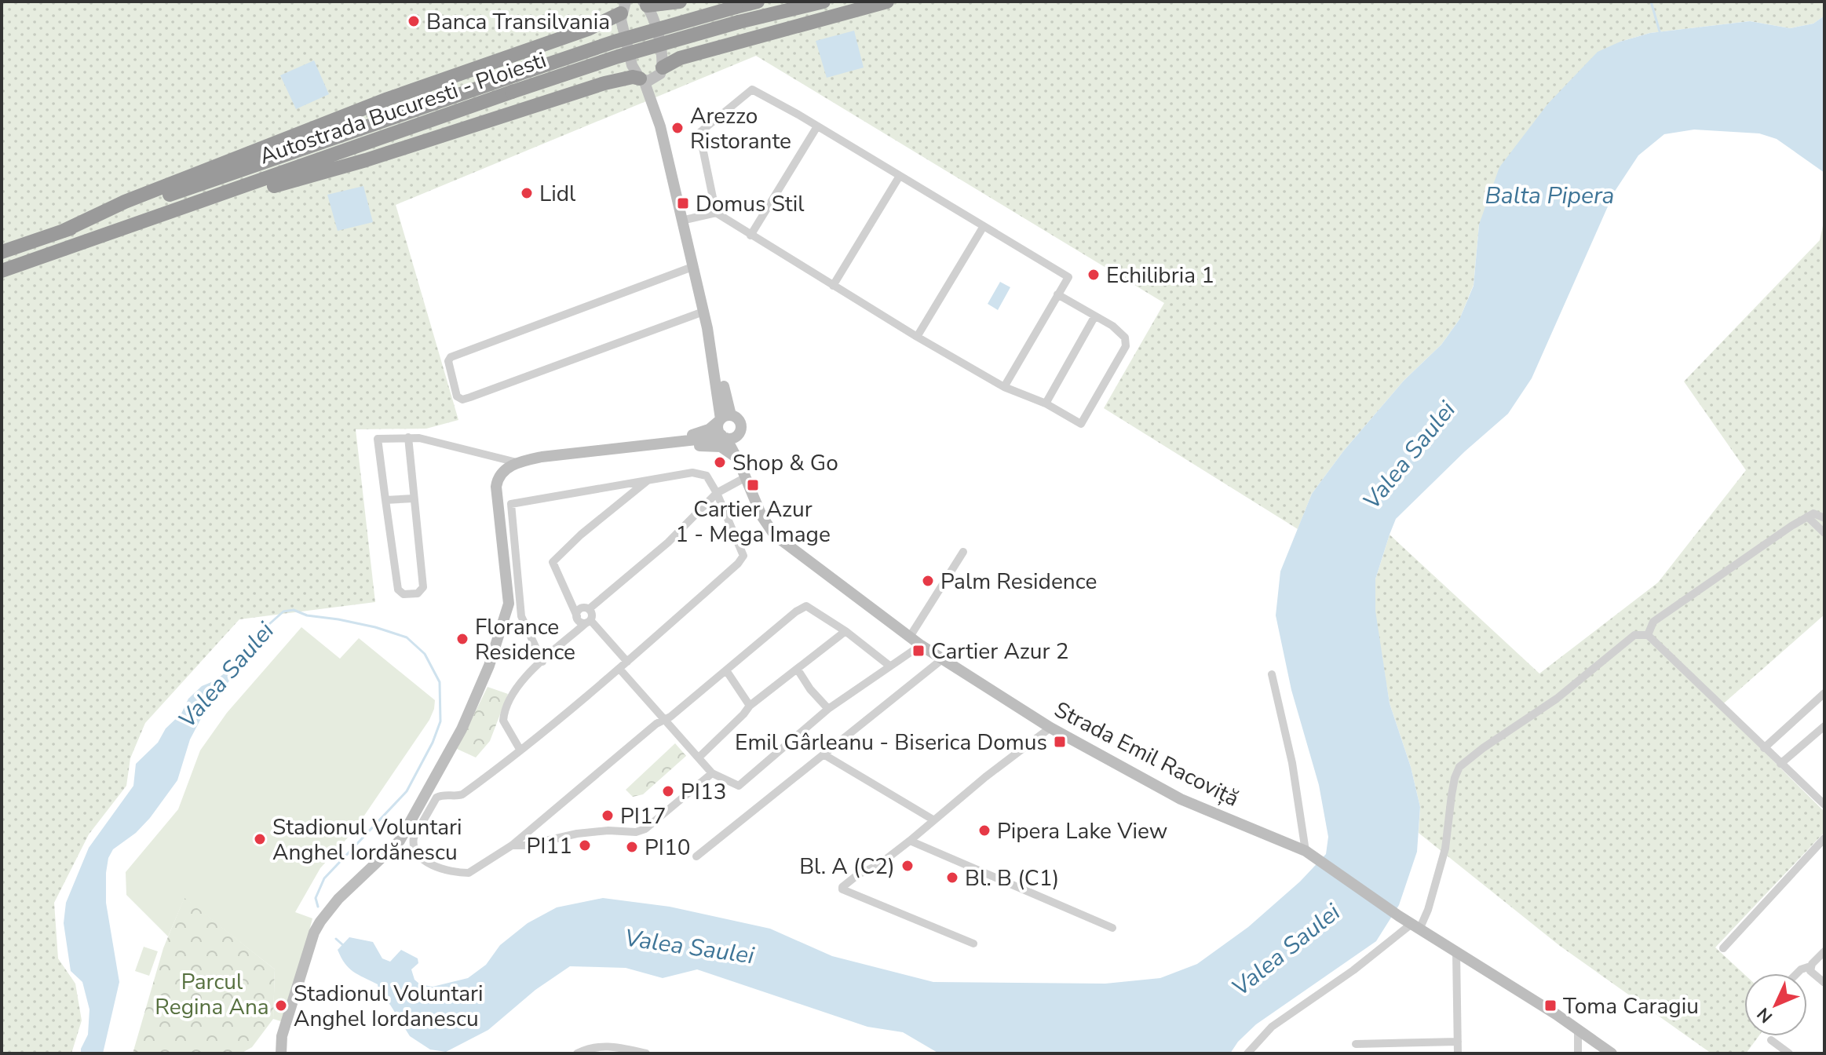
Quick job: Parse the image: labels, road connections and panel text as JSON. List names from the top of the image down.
{
  "streets": {
    "highway": ["Autostrada Bucuresti - Ploiesti"],
    "street": ["Strada Emil Racoviță"]
  },
  "water": ["Balta Pipera", "Valea Saulei"],
  "parks": ["Parcul Regina Ana"],
  "places": {
    "other": [
      "Banca Transilvania",
      "Arezzo Ristorante",
      "Lidl",
      "Echilibria 1",
      "Shop & Go",
      "Palm Residence",
      "Florance Residence",
      "PI13",
      "PI17",
      "Pipera Lake View",
      "Stadionul Voluntari Anghel Iordănescu",
      "PI11",
      "PI10",
      "Bl. A (C2)",
      "Bl. B (C1)",
      "Stadionul Voluntari Anghel Iordanescu"
    ],
    "transit": [
      "Domus Stil",
      "Cartier Azur 1 - Mega Image",
      "Cartier Azur 2",
      "Emil Gârleanu - Biserica Domus",
      "Toma Caragiu"
    ]
  },
  "north": "bottom left"
}
